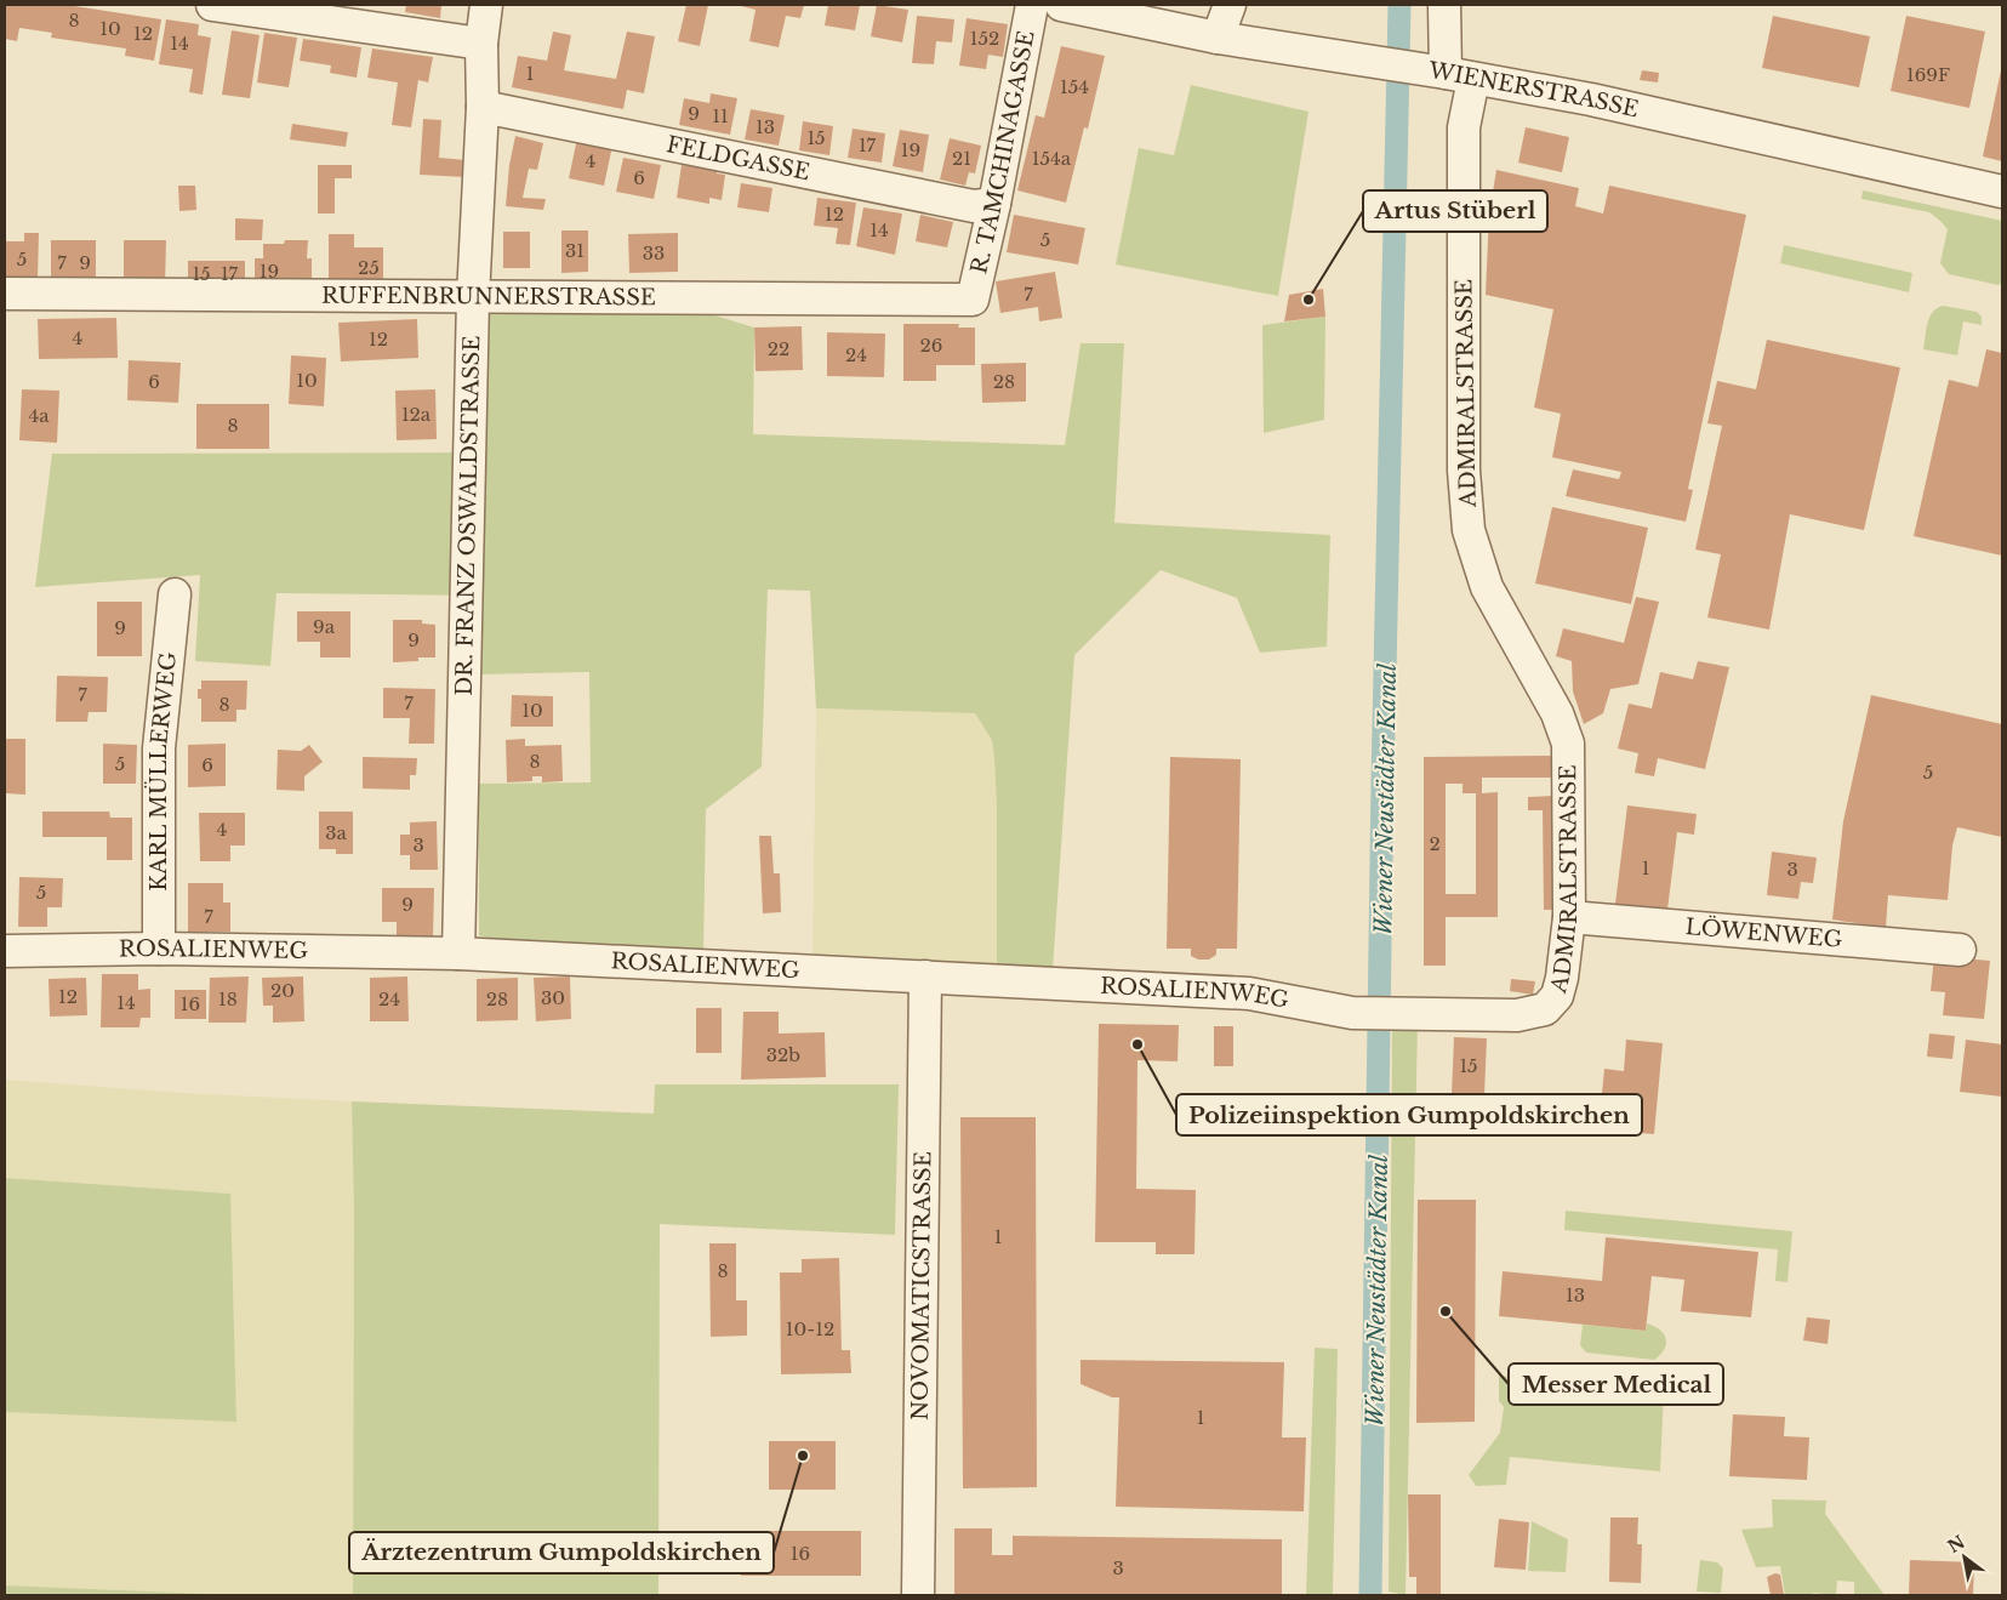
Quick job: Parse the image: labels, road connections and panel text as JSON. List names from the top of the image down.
{
  "streets": {
    "street": [
      "WIENERSTRASSE",
      "R. TAMCHINAGASSE",
      "FELDGASSE",
      "RUFFENBRUNNERSTRASSE",
      "ADMIRALSTRASSE",
      "DR. FRANZ OSWALDSTRASSE",
      "KARL MÜLLERWEG",
      "LÖWENWEG",
      "ROSALIENWEG",
      "NOVOMATICSTRASSE"
    ]
  },
  "crossings": [
    ["WIENERSTRASSE", "ADMIRALSTRASSE"],
    ["R. TAMCHINAGASSE", "FELDGASSE"],
    ["R. TAMCHINAGASSE", "RUFFENBRUNNERSTRASSE"],
    ["FELDGASSE", "DR. FRANZ OSWALDSTRASSE"],
    ["RUFFENBRUNNERSTRASSE", "DR. FRANZ OSWALDSTRASSE"],
    ["ADMIRALSTRASSE", "LÖWENWEG"],
    ["ADMIRALSTRASSE", "ROSALIENWEG"],
    ["DR. FRANZ OSWALDSTRASSE", "ROSALIENWEG"],
    ["KARL MÜLLERWEG", "ROSALIENWEG"],
    ["ROSALIENWEG", "NOVOMATICSTRASSE"]
  ],
  "water": ["Wiener Neustädter Kanal"],
  "places": [
    "Artus Stüberl",
    "Polizeiinspektion Gumpoldskirchen",
    "Messer Medical",
    "Ärztezentrum Gumpoldskirchen"
  ],
  "house_numbers": [
    "8",
    "10",
    "12",
    "152",
    "14",
    "1",
    "169F",
    "154",
    "9",
    "11",
    "13",
    "15",
    "17",
    "19",
    "21",
    "154a",
    "4",
    "6",
    "12",
    "14",
    "5",
    "31",
    "33",
    "5",
    "7",
    "9",
    "25",
    "19",
    "15",
    "17",
    "7",
    "4",
    "12",
    "26",
    "22",
    "24",
    "10",
    "6",
    "28",
    "12a",
    "4a",
    "8",
    "9a",
    "9",
    "9",
    "7",
    "7",
    "8",
    "10",
    "8",
    "5",
    "6",
    "5",
    "4",
    "3a",
    "2",
    "3",
    "1",
    "3",
    "5",
    "9",
    "7",
    "20",
    "12",
    "30",
    "18",
    "24",
    "28",
    "14",
    "16",
    "32b",
    "15",
    "1",
    "8",
    "13",
    "10-12",
    "1",
    "16",
    "3"
  ],
  "north": "top left"
}
